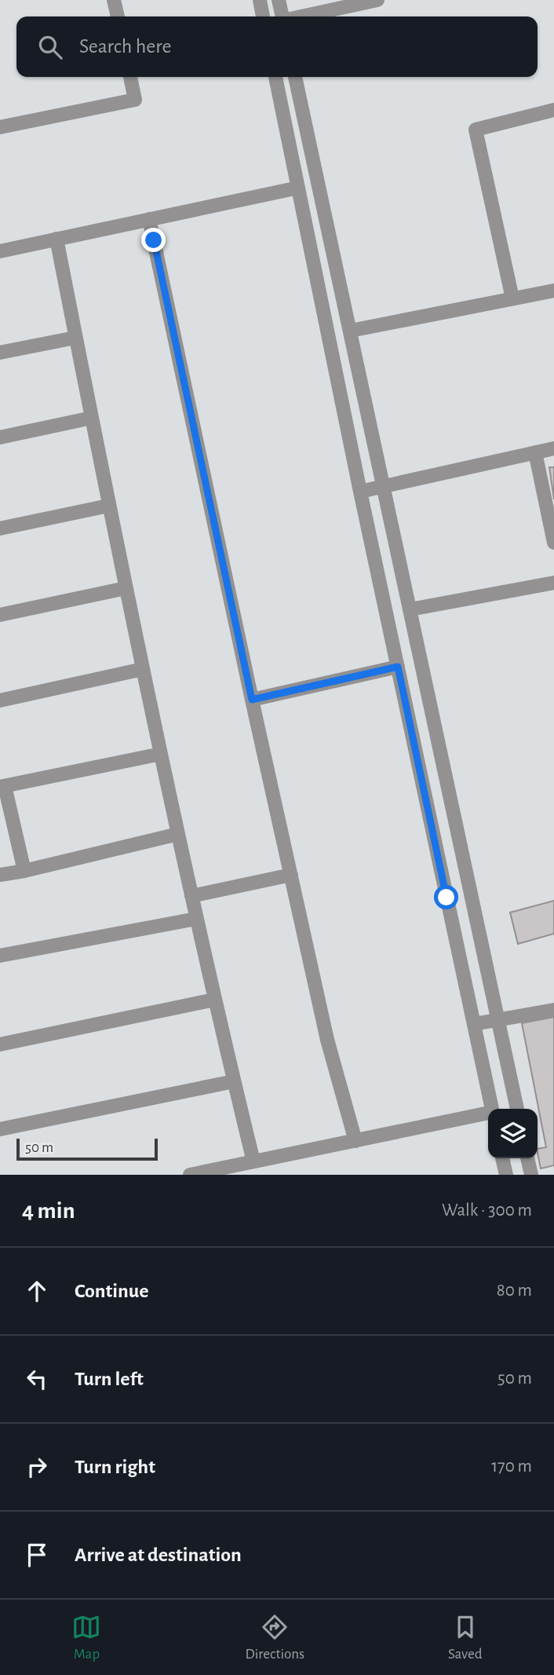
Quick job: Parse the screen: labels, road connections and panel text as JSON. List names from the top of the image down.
{
  "scale_bar": "50 m",
  "page": {
    "search": "Search here",
    "scale": "50 m",
    "heading": ["4 min", "Walk · 300 m"],
    "list": [
      ["Continue", "80 m"],
      ["Turn left", "50 m"],
      ["Turn right", "170 m"],
      "Arrive at destination"
    ],
    "nav": ["Map", "Directions", "Saved"]
  }
}
